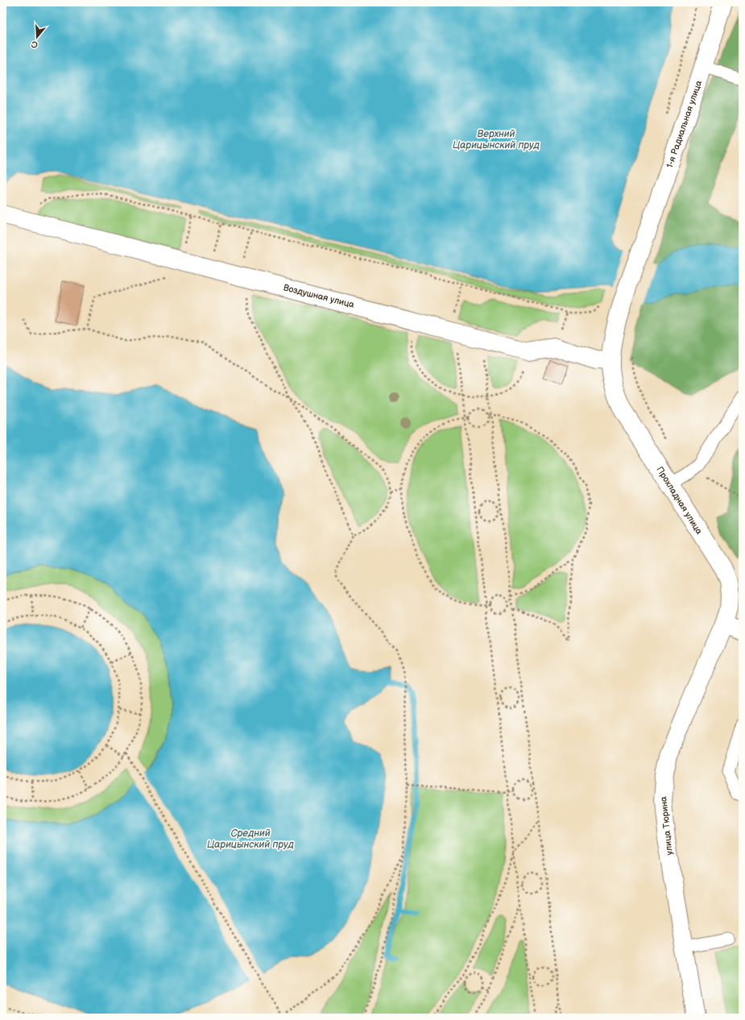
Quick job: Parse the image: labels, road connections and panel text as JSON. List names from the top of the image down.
{
  "streets": {
    "main road": [
      "1-я Радиальная улица",
      "Воздушная улица",
      "Прохладная улица",
      "улица Тюрина"
    ]
  },
  "crossings": [
    ["1-я Радиальная улица", "Воздушная улица"],
    ["1-я Радиальная улица", "Прохладная улица"],
    ["Воздушная улица", "Прохладная улица"],
    ["Прохладная улица", "улица Тюрина"]
  ],
  "water": ["Верхний Царицынский пруд", "Средний Царицынский пруд"],
  "north": "bottom"
}
